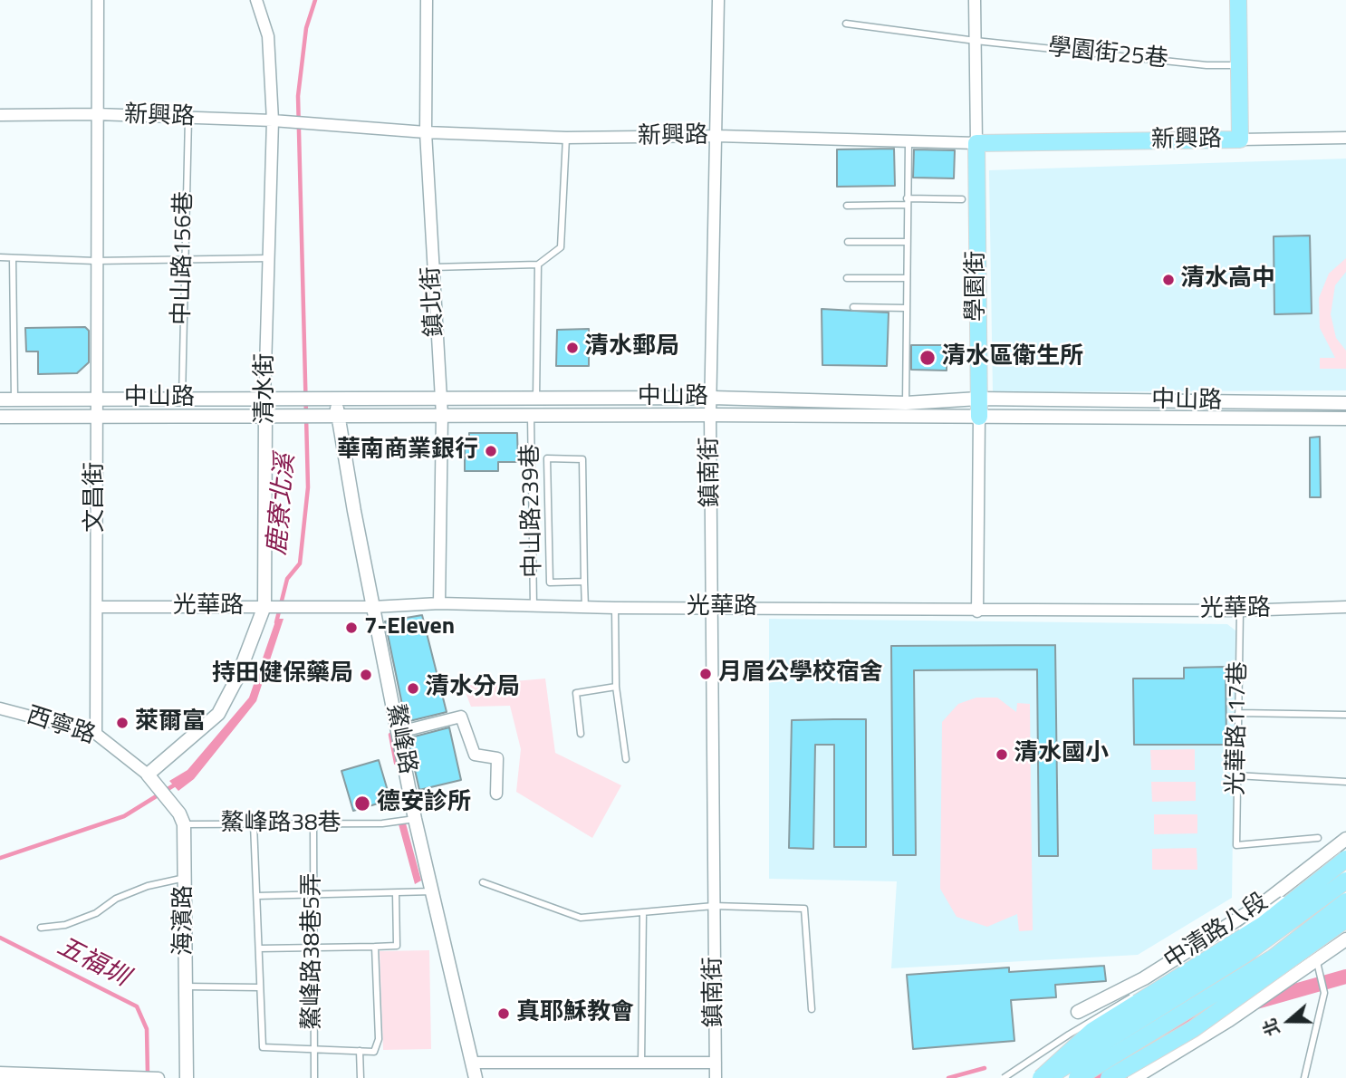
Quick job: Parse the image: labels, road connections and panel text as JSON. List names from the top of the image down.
{
  "streets": {
    "main road": ["新興路", "學園街"],
    "street": [
      "鎮北街",
      "清水街",
      "中山路",
      "鎮南街",
      "文昌街",
      "光華路",
      "西寧路",
      "鰲峰路",
      "海濱路",
      "中清路八段"
    ],
    "lane": [
      "學園街25巷",
      "中山路156巷",
      "中山路239巷",
      "光華路117巷",
      "鰲峰路38巷",
      "鰲峰路38巷5弄"
    ]
  },
  "crossings": [
    ["學園街25巷", "學園街"],
    ["新興路", "中山路156巷"],
    ["新興路", "學園街"],
    ["新興路", "鎮北街"],
    ["新興路", "清水街"],
    ["新興路", "鎮南街"],
    ["新興路", "文昌街"],
    ["中山路156巷", "中山路"],
    ["學園街", "中山路"],
    ["學園街", "光華路"],
    ["鎮北街", "中山路"],
    ["鎮北街", "光華路"],
    ["清水街", "中山路"],
    ["清水街", "光華路"],
    ["清水街", "西寧路"],
    ["中山路", "鎮南街"],
    ["中山路", "文昌街"],
    ["中山路", "中山路239巷"],
    ["中山路", "鰲峰路"],
    ["鎮南街", "光華路"],
    ["文昌街", "光華路"],
    ["文昌街", "西寧路"],
    ["中山路239巷", "光華路"],
    ["光華路", "光華路117巷"],
    ["光華路", "鰲峰路"],
    ["鰲峰路", "鰲峰路38巷"],
    ["鰲峰路38巷", "海濱路"],
    ["鰲峰路38巷", "鰲峰路38巷5弄"]
  ],
  "water": ["鹿寮北溪", "五福圳"],
  "places": [
    "清水高中",
    "清水郵局",
    "清水區衛生所",
    "華南商業銀行",
    "7-Eleven",
    "月眉公學校宿舍",
    "持田健保藥局",
    "清水分局",
    "萊爾富",
    "清水國小",
    "德安診所",
    "真耶穌教會"
  ],
  "north": "left"
}
